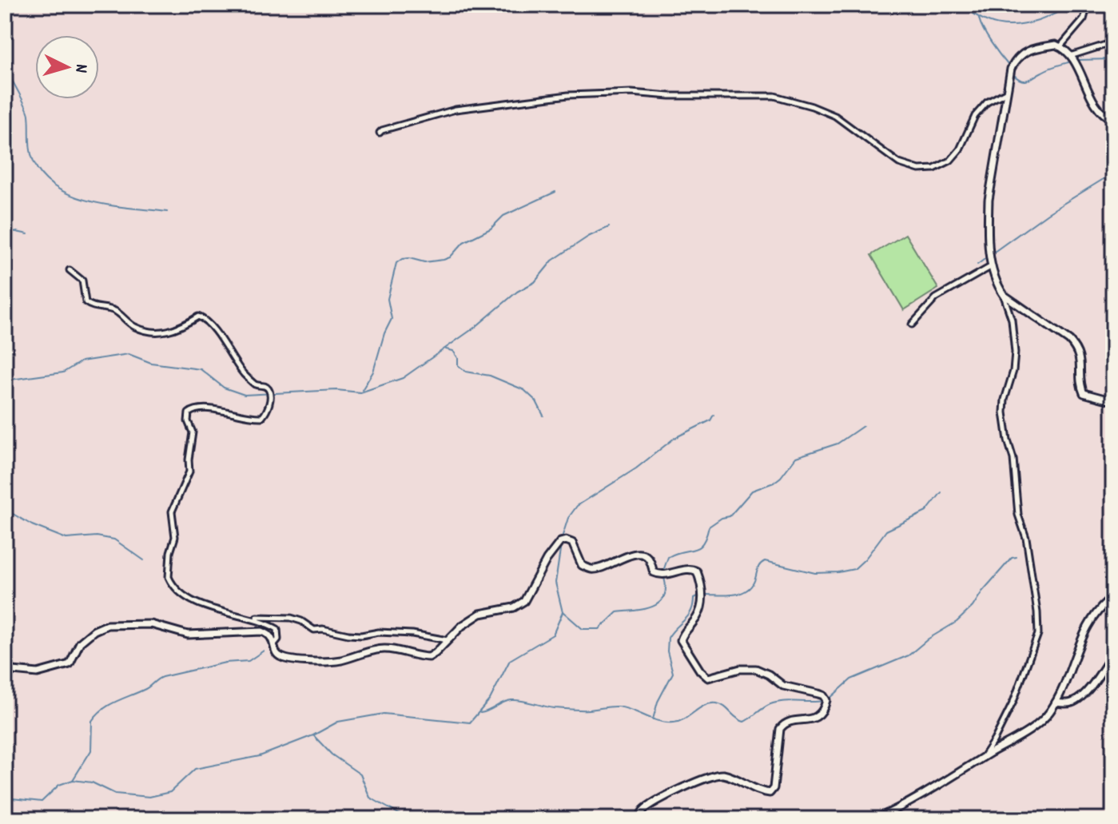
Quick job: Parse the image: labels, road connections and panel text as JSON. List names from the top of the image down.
{
  "north": "right"
}
